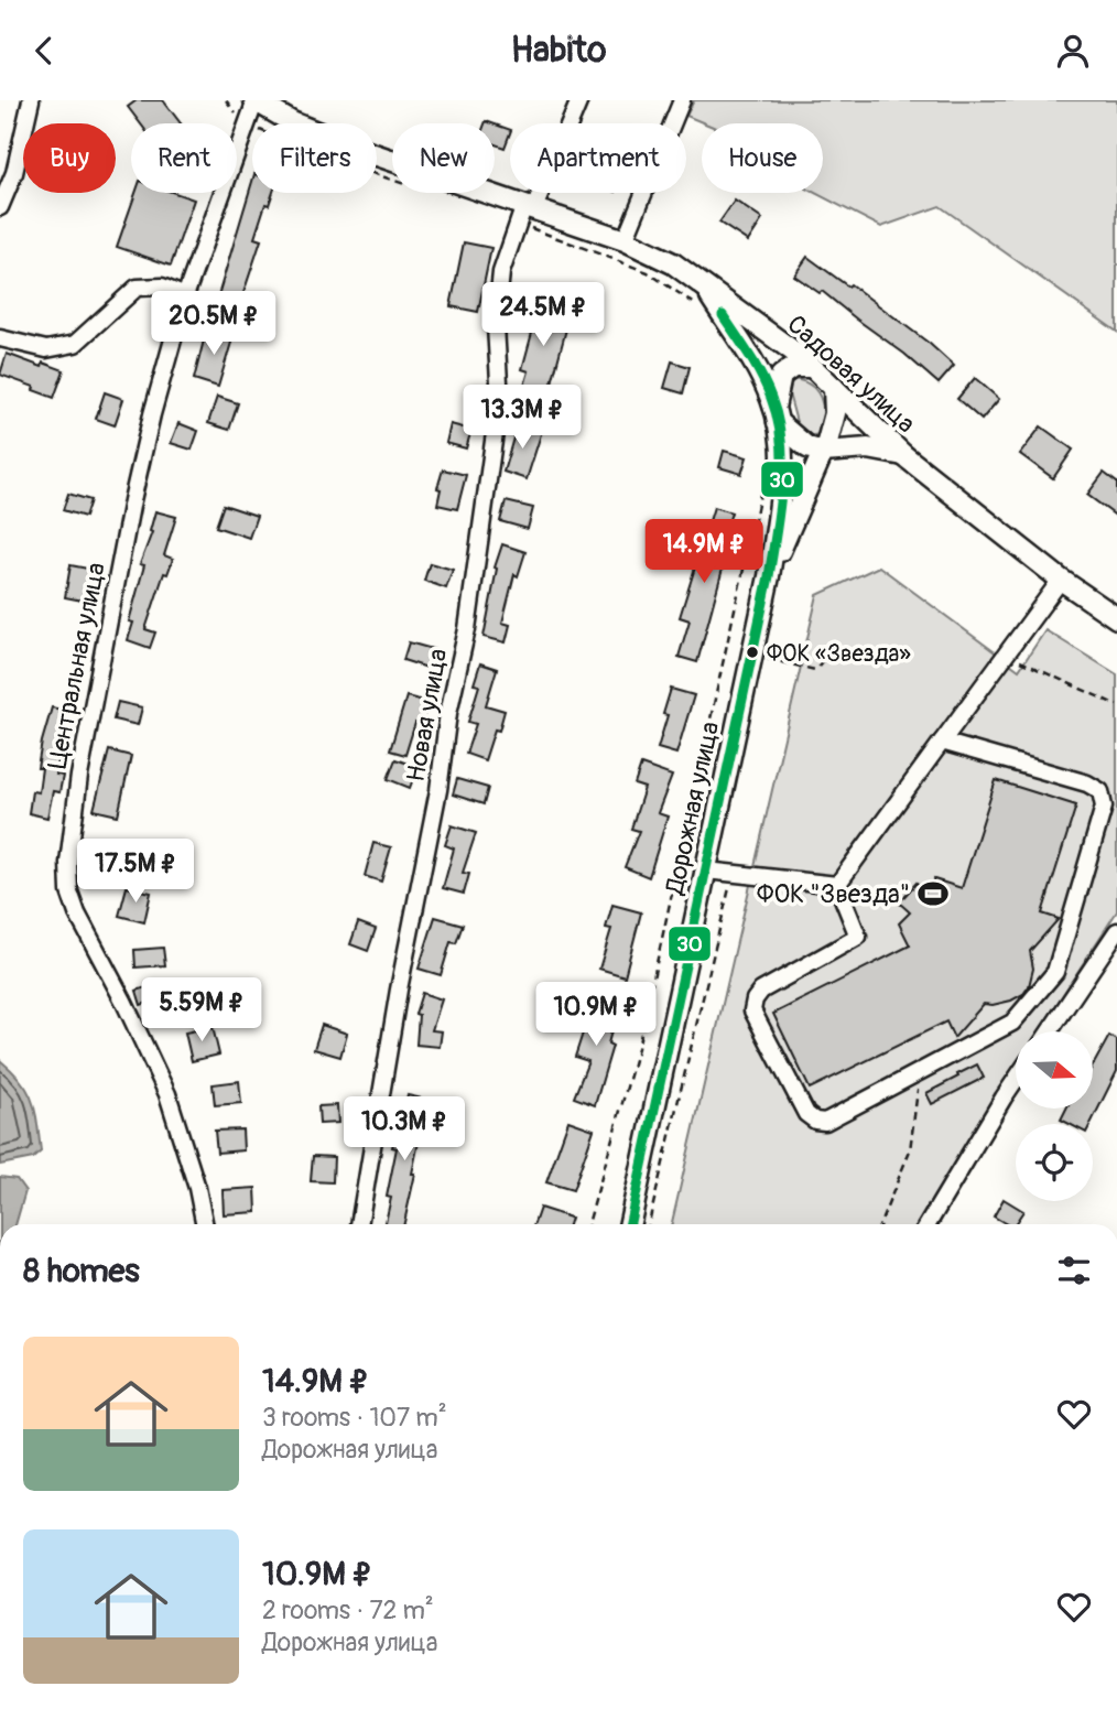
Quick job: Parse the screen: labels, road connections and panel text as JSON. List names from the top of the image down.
{
  "streets": {
    "main road": ["Садовая улица", "Дорожная улица"],
    "street": ["Центральная улица", "Новая улица"]
  },
  "crossings": [
    ["Садовая улица", "Центральная улица"],
    ["Садовая улица", "Новая улица"]
  ],
  "places": {
    "other": ["ФОК «Звезда»"],
    "sports": ["ФОК \"Звезда\""]
  },
  "lines": ["transit line 30"],
  "north": "right",
  "page": {
    "header": "Habito",
    "chip": [
      "Buy",
      "Rent",
      "Filters",
      "New",
      "Apartment",
      "House"
    ],
    "price": [
      "24.5M ₽",
      "20.5M ₽",
      "13.3M ₽",
      "14.9M ₽",
      "17.5M ₽",
      "5.59M ₽",
      "10.9M ₽",
      "10.3M ₽"
    ],
    "heading": "8 homes",
    "list": [
      {
        "name": "14.9M ₽",
        "note": "3 rooms · 107 m² · Дорожная улица"
      },
      {
        "name": "10.9M ₽",
        "note": "2 rooms · 72 m² · Дорожная улица"
      }
    ]
  }
}
